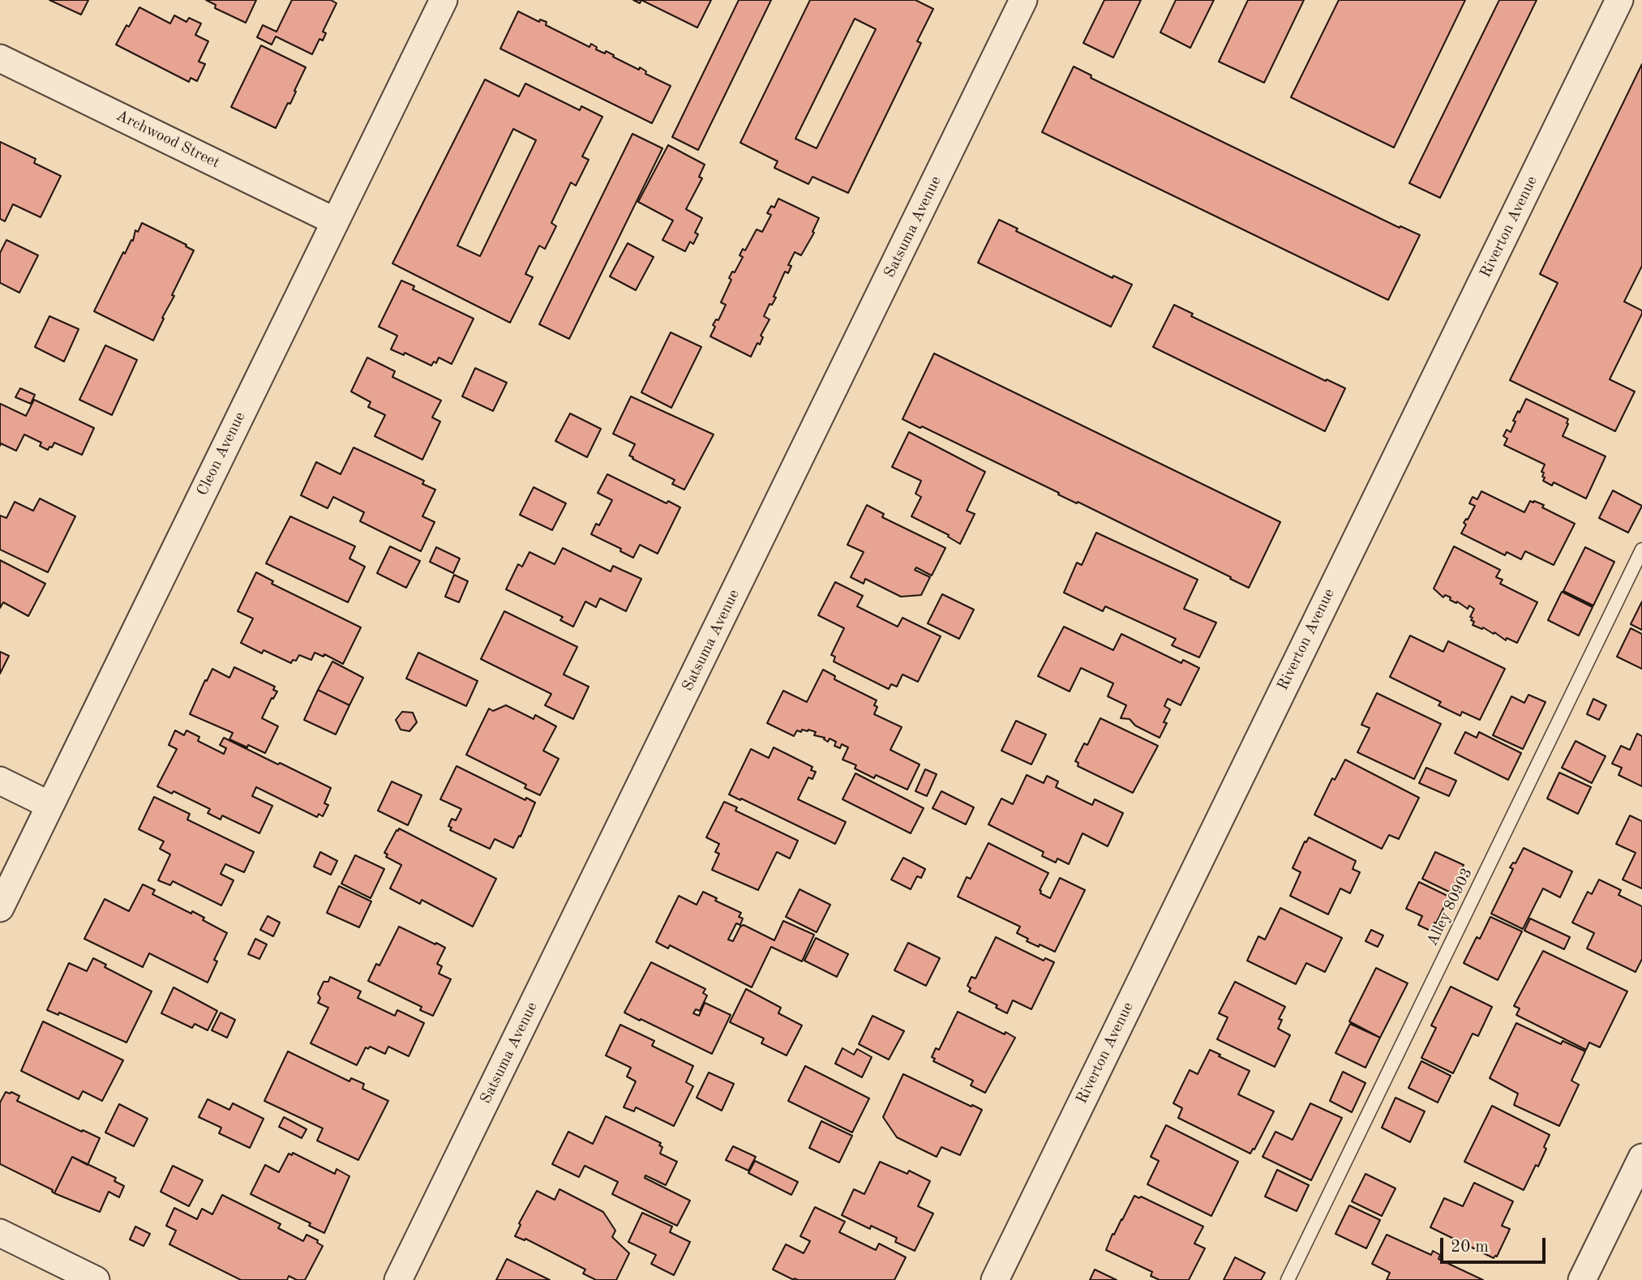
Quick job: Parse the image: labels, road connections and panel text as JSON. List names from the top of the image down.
{
  "streets": {
    "street": [
      "Archwood Street",
      "Satsuma Avenue",
      "Riverton Avenue",
      "Cleon Avenue"
    ],
    "lane": ["Alley 80903"]
  },
  "crossings": [
    ["Archwood Street", "Cleon Avenue"]
  ],
  "scale_bar": "20 m"
}
